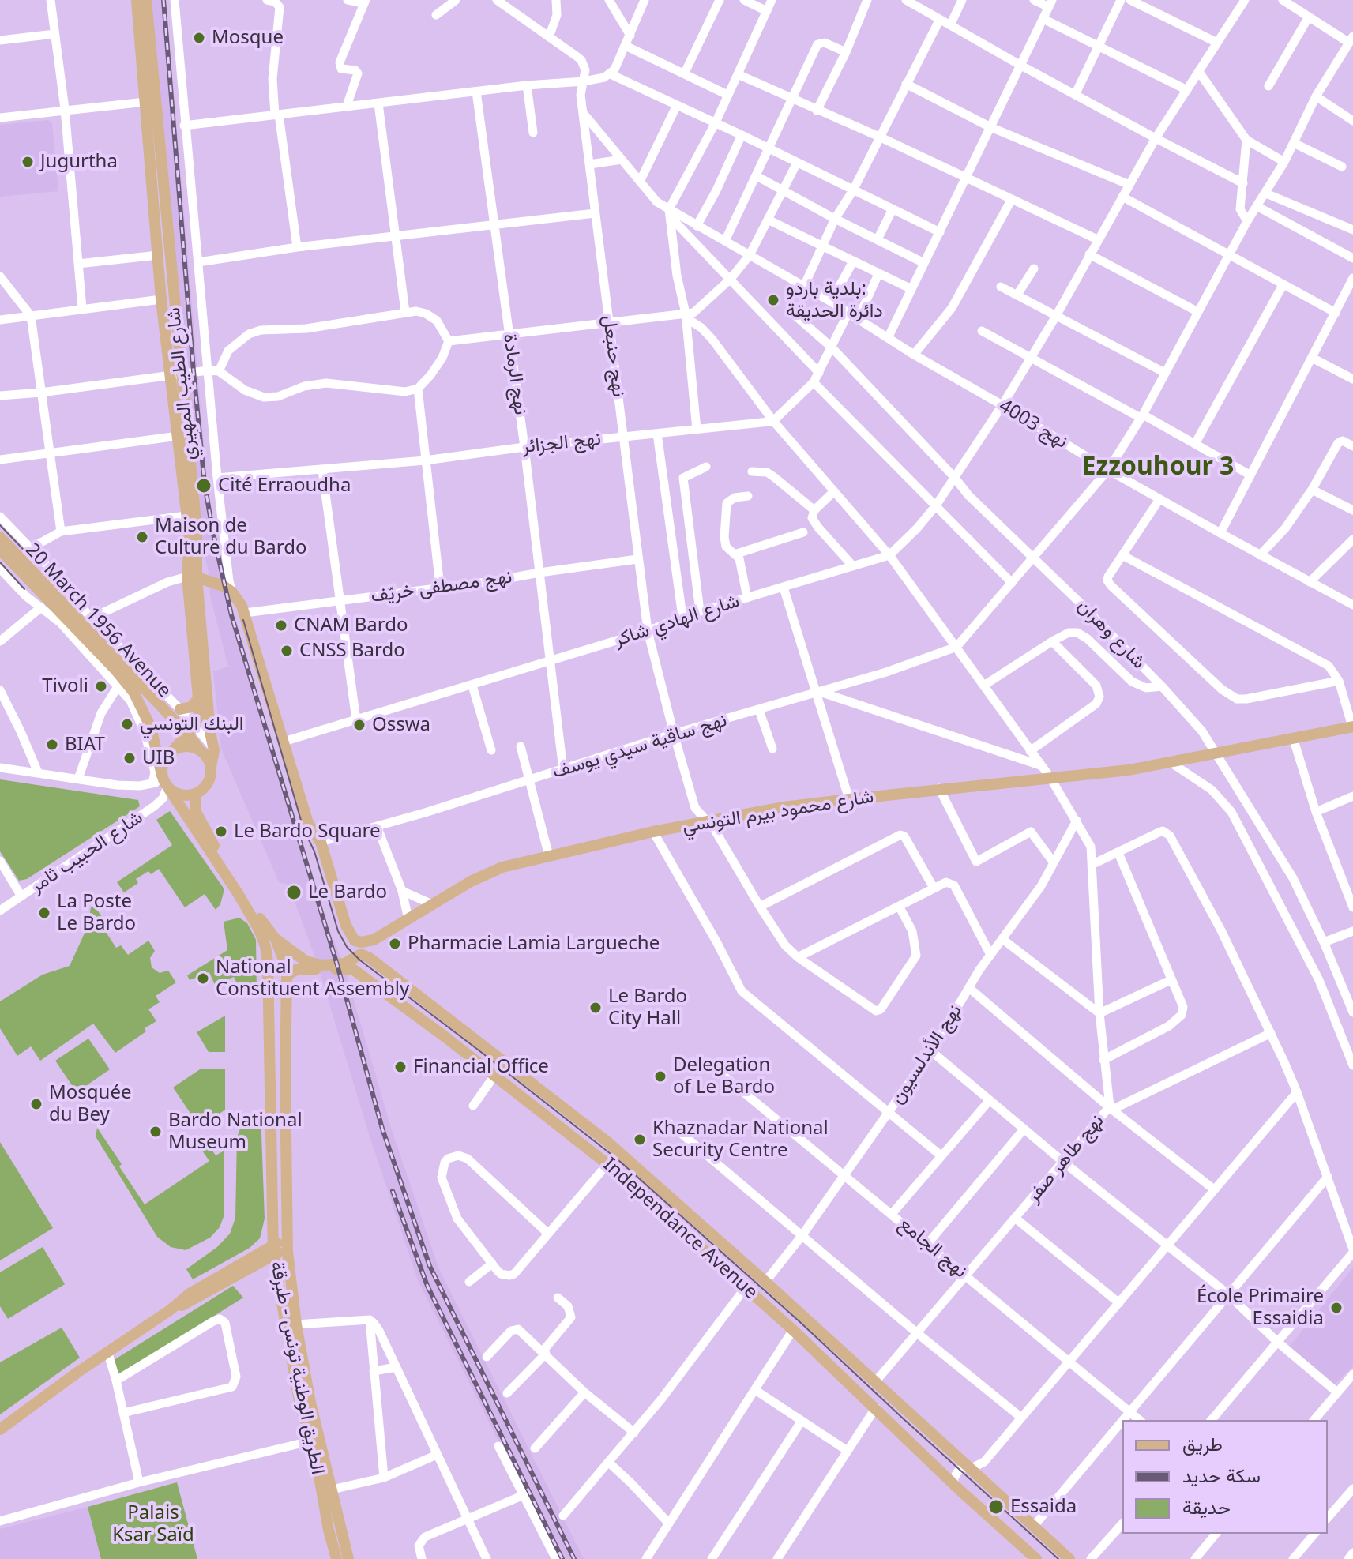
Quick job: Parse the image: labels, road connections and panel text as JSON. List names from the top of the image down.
{
  "streets": {
    "main road": [
      "شارع الطيب المهيري",
      "20 March 1956 Avenue",
      "شارع محمود بيرم التونسي",
      "Independance Avenue",
      "الطريق الوطنية تونس - طبرقة"
    ],
    "street": [
      "نهج حنبعل",
      "نهج الرمادة",
      "نهج 4003",
      "نهج الجزائر",
      "نهج مصطفى خريّف",
      "شارع الهادي شاكر",
      "شارع وهران",
      "نهج ساقية سيدي يوسف",
      "شارع الحبيب ثامر",
      "نهج الأندلسيون",
      "نهج طاهر صفر",
      "نهج الجامع"
    ]
  },
  "crossings": [
    ["نهج حنبعل", "نهج الجزائر"],
    ["نهج حنبعل", "نهج مصطفى خريّف"],
    ["نهج حنبعل", "شارع الهادي شاكر"],
    ["نهج حنبعل", "نهج ساقية سيدي يوسف"],
    ["نهج حنبعل", "شارع محمود بيرم التونسي"],
    ["نهج الرمادة", "نهج الجزائر"],
    ["نهج الرمادة", "نهج مصطفى خريّف"],
    ["نهج الرمادة", "شارع الهادي شاكر"],
    ["نهج الرمادة", "نهج ساقية سيدي يوسف"],
    ["شارع الطيب المهيري", "20 March 1956 Avenue"],
    ["شارع الطيب المهيري", "شارع الحبيب ثامر"],
    ["شارع الطيب المهيري", "الطريق الوطنية تونس - طبرقة"],
    ["نهج 4003", "شارع الهادي شاكر"],
    ["نهج الجزائر", "نهج طاهر صفر"],
    ["20 March 1956 Avenue", "شارع الحبيب ثامر"],
    ["20 March 1956 Avenue", "الطريق الوطنية تونس - طبرقة"],
    ["شارع الهادي شاكر", "شارع وهران"],
    ["شارع الهادي شاكر", "نهج طاهر صفر"],
    ["شارع وهران", "شارع محمود بيرم التونسي"],
    ["نهج ساقية سيدي يوسف", "شارع محمود بيرم التونسي"],
    ["نهج ساقية سيدي يوسف", "نهج طاهر صفر"],
    ["شارع محمود بيرم التونسي", "نهج طاهر صفر"],
    ["شارع الحبيب ثامر", "الطريق الوطنية تونس - طبرقة"],
    ["نهج الأندلسيون", "نهج طاهر صفر"],
    ["نهج الأندلسيون", "Independance Avenue"],
    ["نهج الأندلسيون", "نهج الجامع"],
    ["نهج طاهر صفر", "Independance Avenue"],
    ["نهج طاهر صفر", "نهج الجامع"],
    ["Independance Avenue", "الطريق الوطنية تونس - طبرقة"]
  ],
  "districts": ["Ezzouhour 3"],
  "parks": ["Palais Ksar Saïd"],
  "places": [
    "Mosque",
    "Jugurtha",
    "بلدية باردو: دائرة الحديقة",
    "Cité Erraoudha",
    "Maison de Culture du Bardo",
    "CNAM Bardo",
    "CNSS Bardo",
    "Tivoli",
    "البنك التونسي",
    "Osswa",
    "BIAT",
    "UIB",
    "Le Bardo Square",
    "Le Bardo",
    "La Poste Le Bardo",
    "Pharmacie Lamia Largueche",
    "National Constituent Assembly",
    "Le Bardo City Hall",
    "Financial Office",
    "Delegation of Le Bardo",
    "Mosquée du Bey",
    "Bardo National Museum",
    "Khaznadar National Security Centre",
    "École Primaire Essaidia",
    "Essaida"
  ],
  "legend": ["طريق", "سكة حديد", "حديقة"]
}
